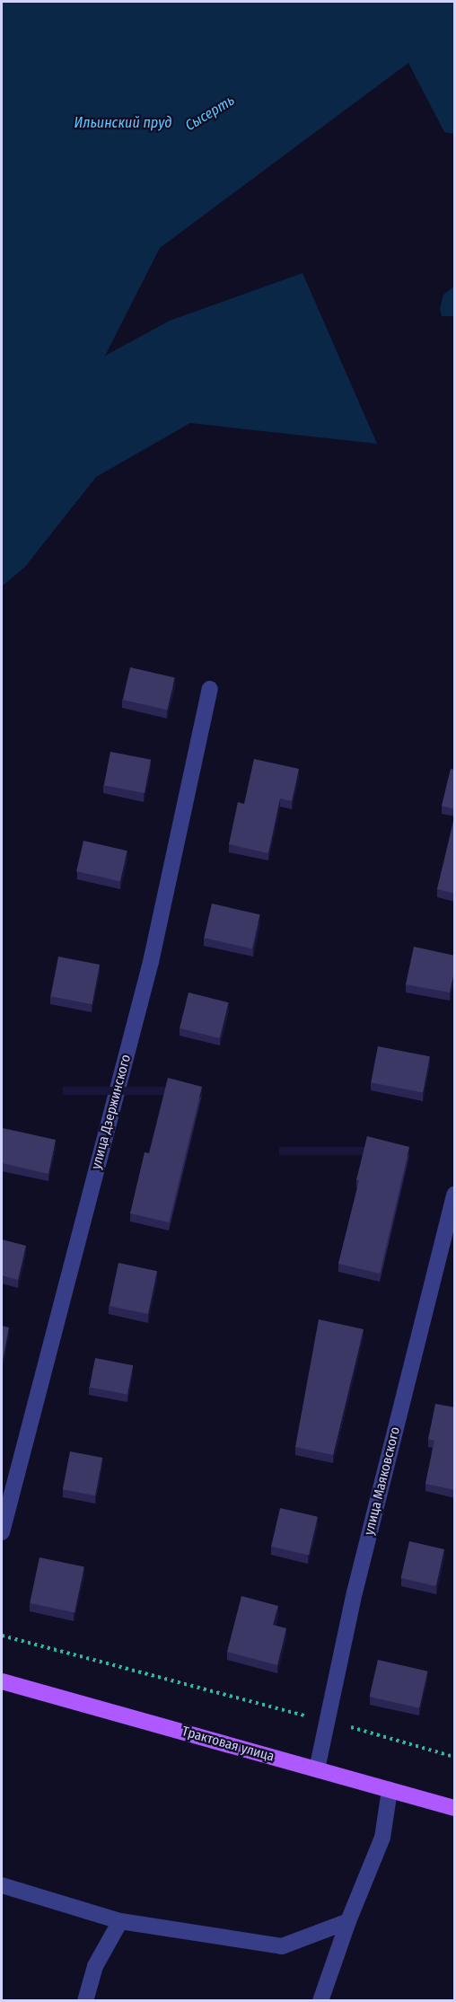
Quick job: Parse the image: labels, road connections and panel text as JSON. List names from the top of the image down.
{
  "streets": {
    "main road": ["Трактовая улица"],
    "street": ["улица Дзержинского", "улица Маяковского"]
  },
  "crossings": [
    ["улица Маяковского", "Трактовая улица"]
  ],
  "water": ["Сысерть", "Ильинский пруд"]
}
